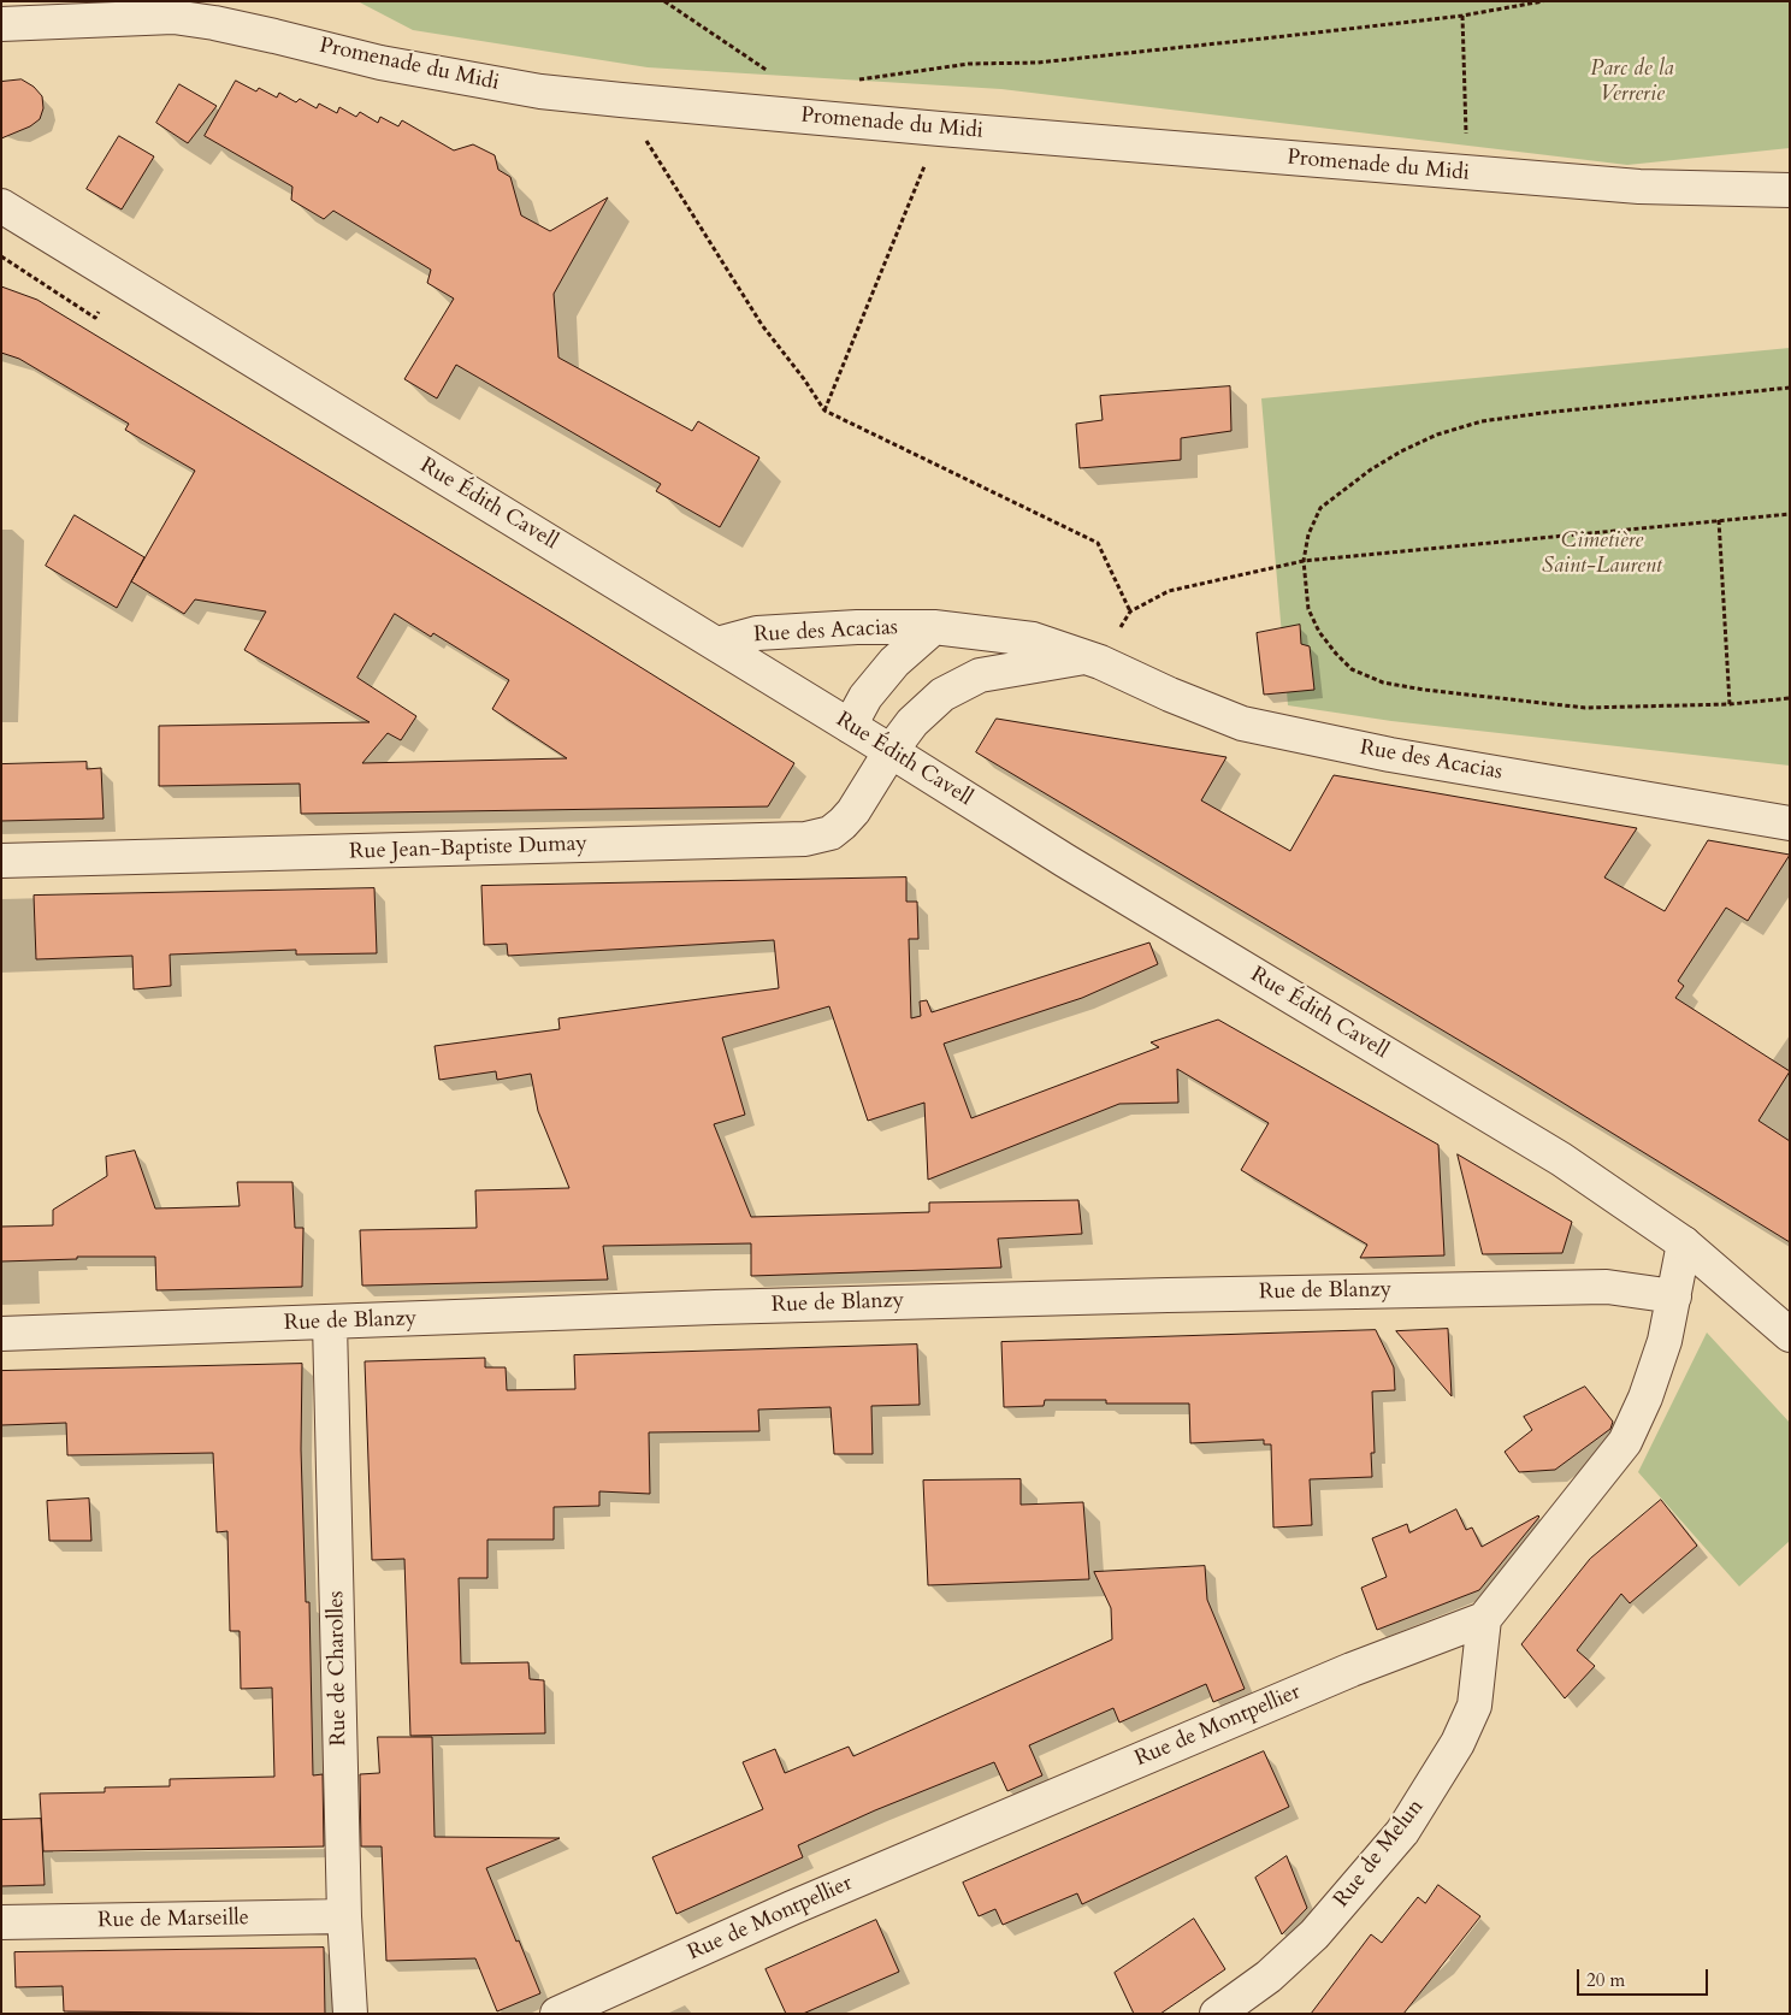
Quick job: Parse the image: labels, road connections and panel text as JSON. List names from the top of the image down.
{
  "streets": {
    "street": [
      "Promenade du Midi",
      "Rue Édith Cavell",
      "Rue des Acacias",
      "Rue Jean-Baptiste Dumay",
      "Rue de Blanzy",
      "Rue de Charolles",
      "Rue de Montpellier",
      "Rue de Melun",
      "Rue de Marseille"
    ]
  },
  "crossings": [
    ["Rue Édith Cavell", "Rue des Acacias"],
    ["Rue Édith Cavell", "Rue Jean-Baptiste Dumay"],
    ["Rue de Blanzy", "Rue de Charolles"],
    ["Rue de Charolles", "Rue de Marseille"],
    ["Rue de Montpellier", "Rue de Melun"]
  ],
  "parks": ["Parc de la Verrerie", "Cimetière Saint-Laurent"],
  "scale_bar": "20 m"
}
